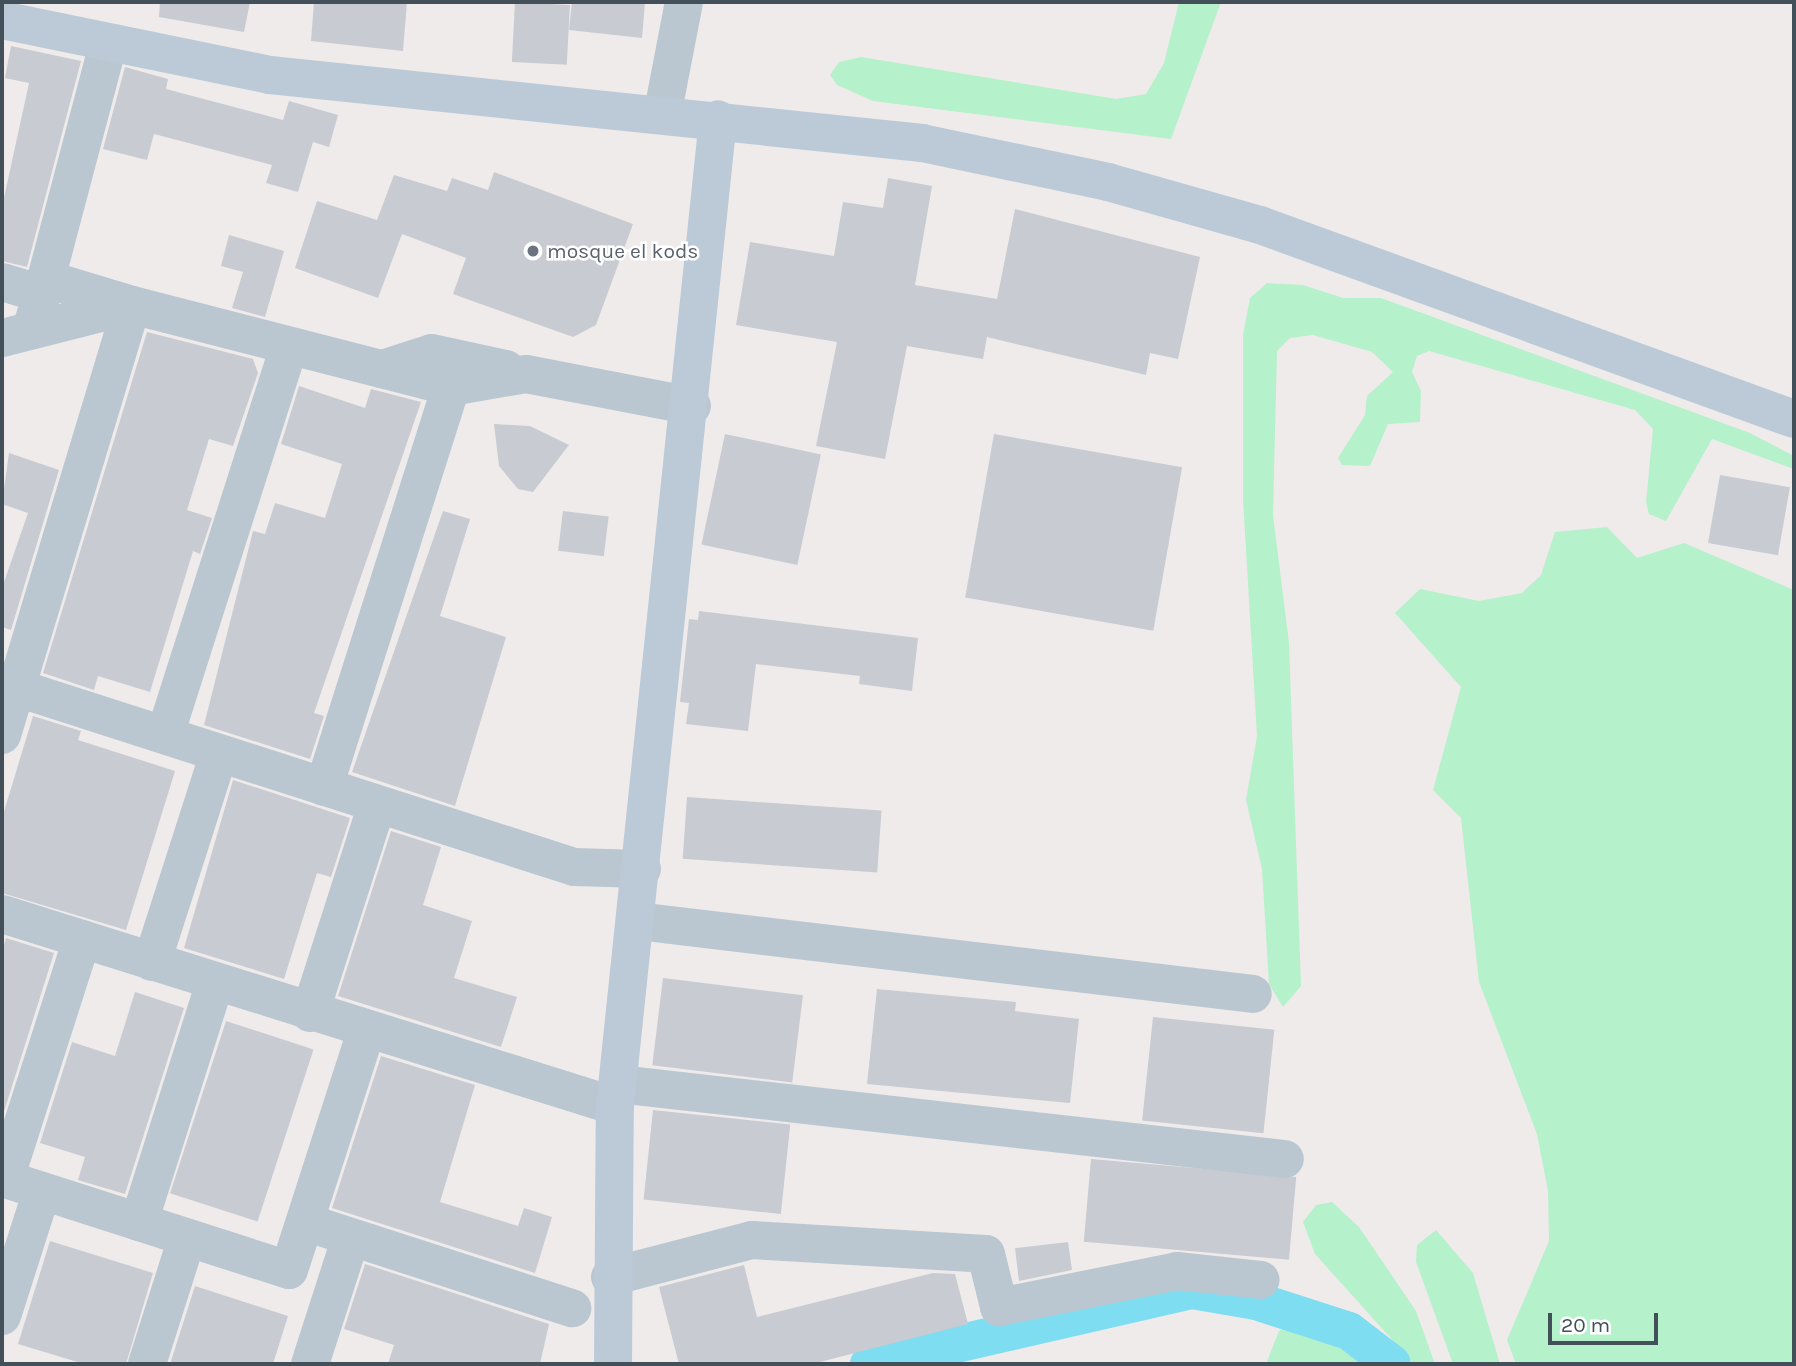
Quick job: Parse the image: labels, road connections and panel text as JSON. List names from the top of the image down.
{
  "places": ["mosque el kods"],
  "scale_bar": "20 m"
}
